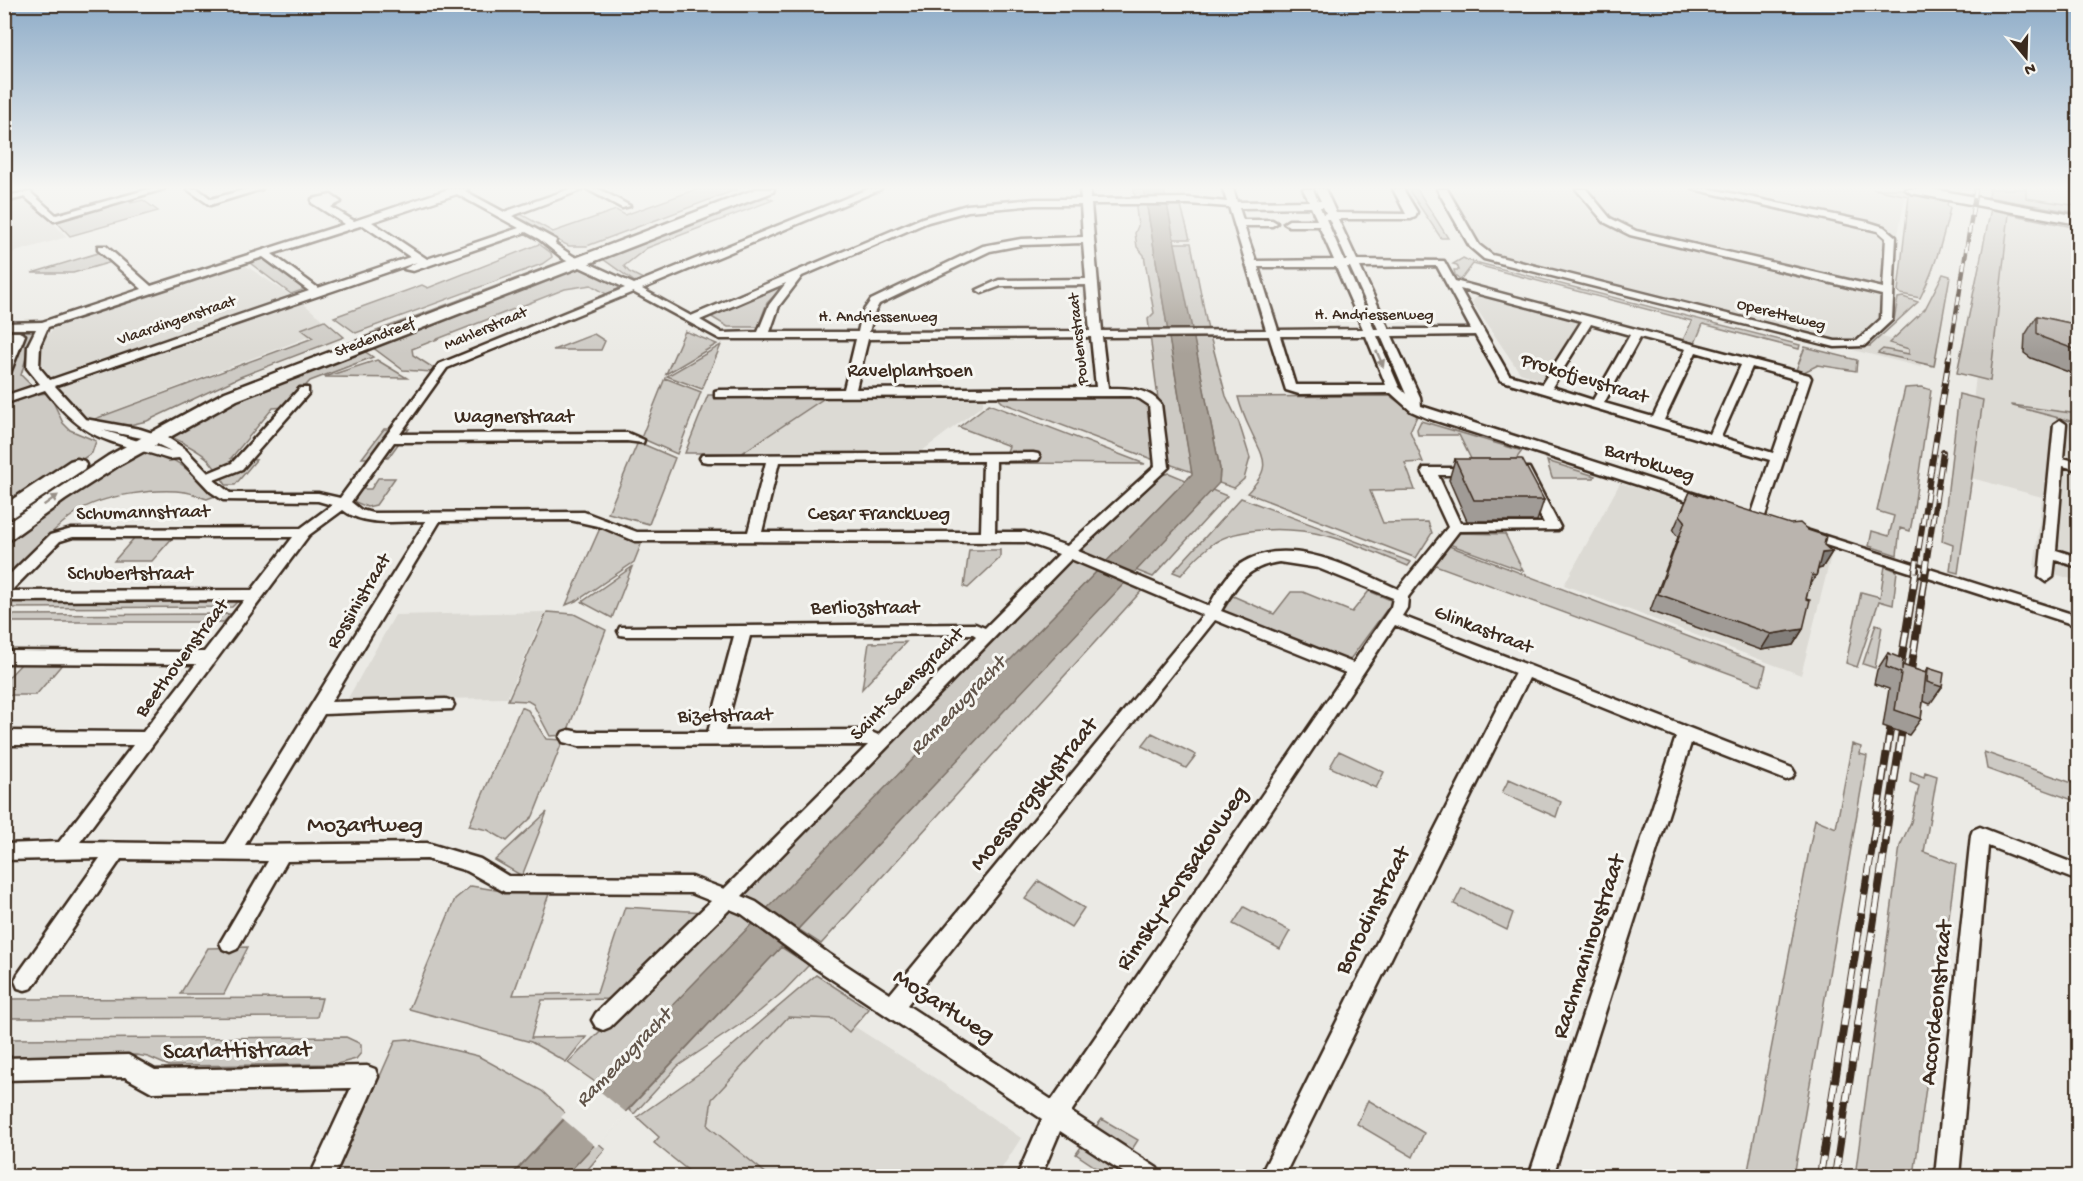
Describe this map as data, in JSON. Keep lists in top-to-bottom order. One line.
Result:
{"streets":{"main road":["Stedendreef"],"street":["H. Andriessenweg","Operetteweg","Vlaardingenstraat","Mahlerstraat","Poulencstraat","Ravelplantsoen","Prokofjevstraat","Wagnerstraat","Bartokweg","Schumannstraat","Cesar Franckweg","Schubertstraat","Rossinistraat","Berliozstraat","Glinkastraat","Beethovenstraat","Saint-Saensgracht","Bizetstraat","Moessorgskystraat","Mozartweg","Rimsky-Korssakovweg","Borodinstraat","Rachmaninovstraat","Accordeonstraat","Scarlattistraat"]},"crossings":[["H. Andriessenweg","Mahlerstraat"],["H. Andriessenweg","Stedendreef"],["H. Andriessenweg","Poulencstraat"],["H. Andriessenweg","Prokofjevstraat"],["H. Andriessenweg","Bartokweg"],["Mahlerstraat","Wagnerstraat"],["Mahlerstraat","Cesar Franckweg"],["Mahlerstraat","Beethovenstraat"],["Stedendreef","Cesar Franckweg"],["Poulencstraat","Ravelplantsoen"],["Poulencstraat","Saint-Saensgracht"],["Ravelplantsoen","Saint-Saensgracht"],["Prokofjevstraat","Bartokweg"],["Schumannstraat","Schubertstraat"],["Schumannstraat","Beethovenstraat"],["Cesar Franckweg","Rossinistraat"],["Cesar Franckweg","Beethovenstraat"],["Cesar Franckweg","Saint-Saensgracht"],["Cesar Franckweg","Moessorgskystraat"],["Schubertstraat","Beethovenstraat"],["Rossinistraat","Mozartweg"],["Berliozstraat","Saint-Saensgracht"],["Glinkastraat","Rimsky-Korssakovweg"],["Glinkastraat","Borodinstraat"],["Glinkastraat","Rachmaninovstraat"],["Beethovenstraat","Mozartweg"],["Saint-Saensgracht","Bizetstraat"],["Saint-Saensgracht","Mozartweg"],["Moessorgskystraat","Mozartweg"],["Mozartweg","Rimsky-Korssakovweg"]],"water":["Rameaugracht"],"north":"bottom"}
